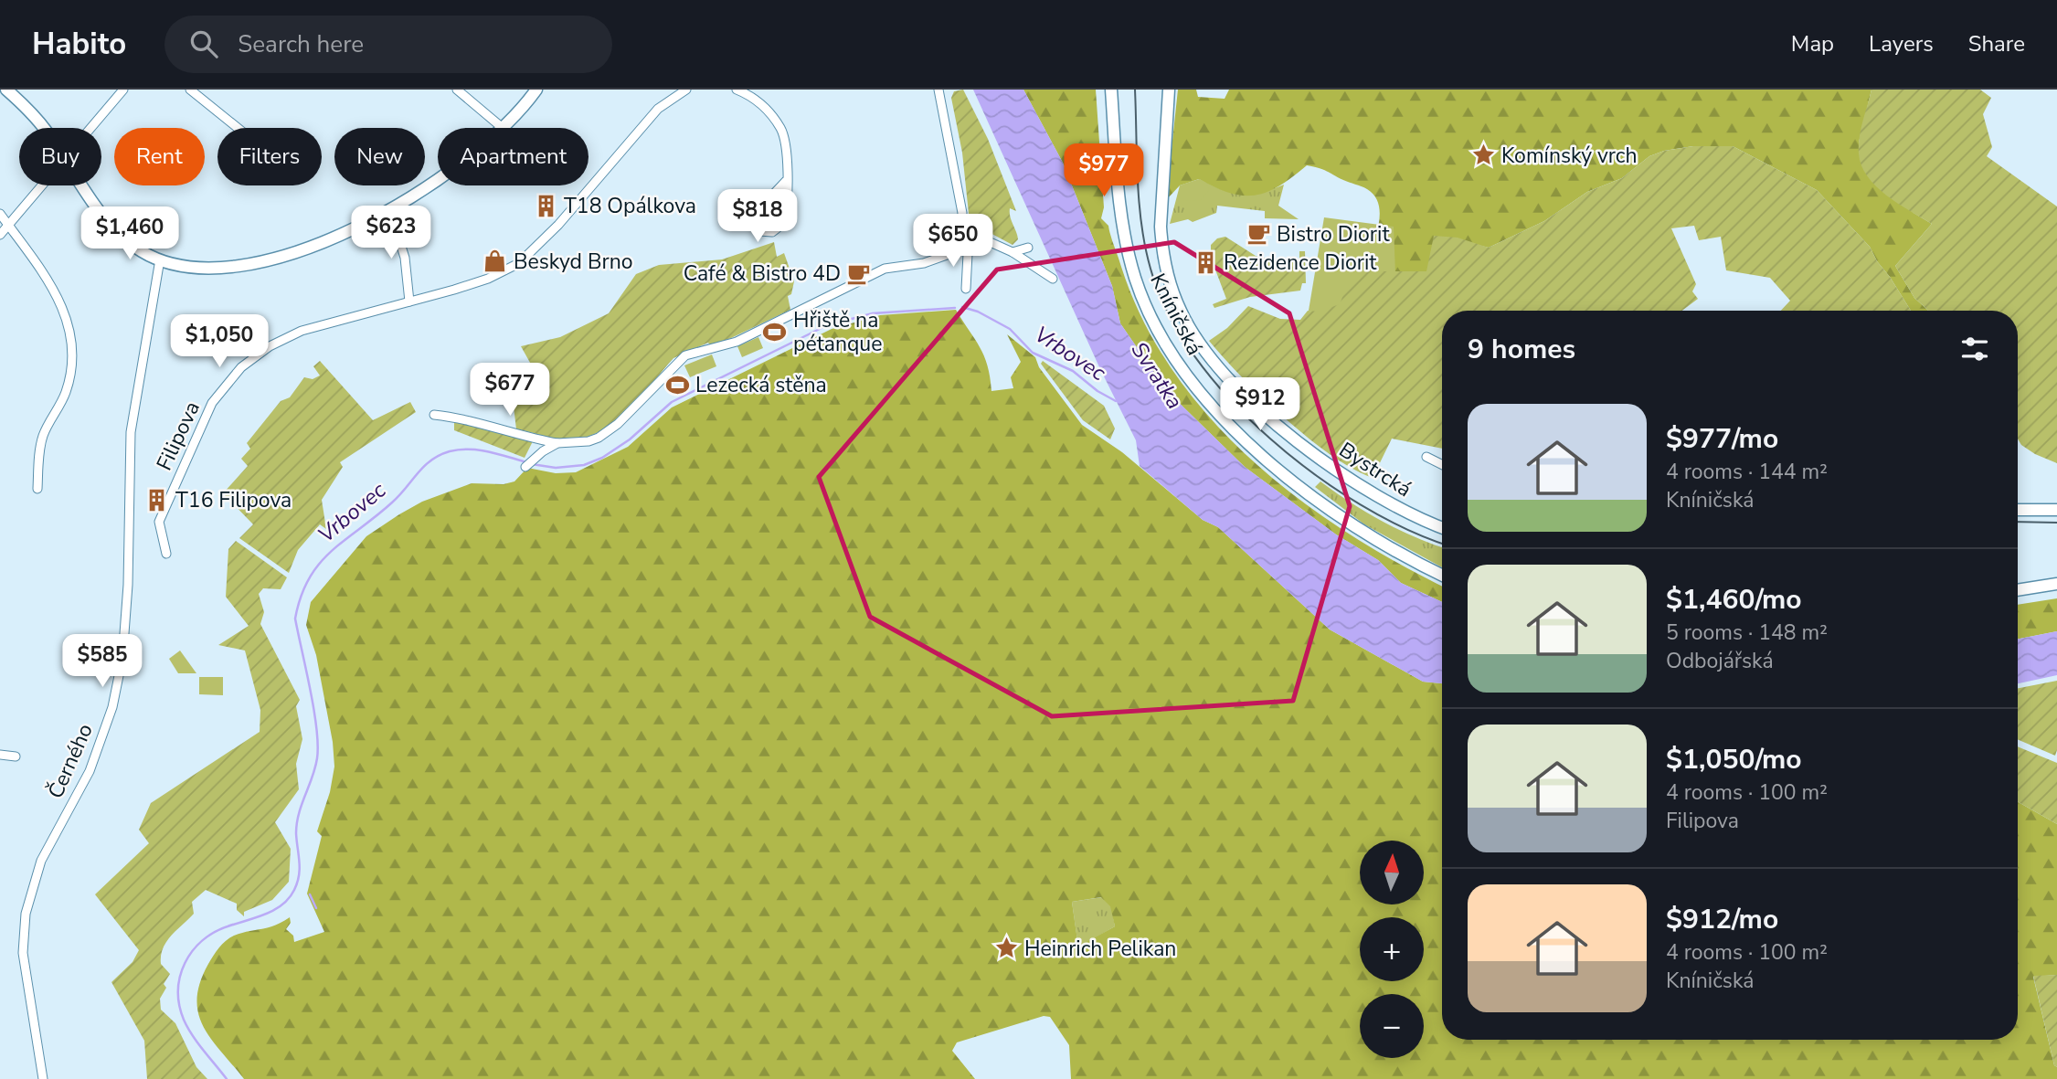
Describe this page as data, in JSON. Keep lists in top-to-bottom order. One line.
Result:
{"streets":{"street":["Kníničská","Filipova","Bystrcká","Černého"]},"water":["Vrbovec","Svratka"],"places":{"place":["Komínský vrch","Heinrich Pelikan"],"building":["T18 Opálkova","Rezidence Diorit","T16 Filipova"],"cafe":["Bistro Diorit","Café & Bistro 4D"],"shop":["Beskyd Brno"],"sports":["Hřiště na pétanque","Lezecká stěna"]},"north":"top","page":{"header":"Habito","search":"Search here","nav":["Map","Layers","Share"],"chip":["Buy","Rent","Filters","New","Apartment"],"price":["$977","$818","$623","$1,460","$650","$1,050","$677","$912","$585"],"heading":"9 homes","list":[{"name":"$977/mo","note":"4 rooms · 144 m² · Kníničská"},{"name":"$1,460/mo","note":"5 rooms · 148 m² · Odbojářská"},{"name":"$1,050/mo","note":"4 rooms · 100 m² · Filipova"},{"name":"$912/mo","note":"4 rooms · 100 m² · Kníničská"}],"map_buttons":["+","−"]}}
